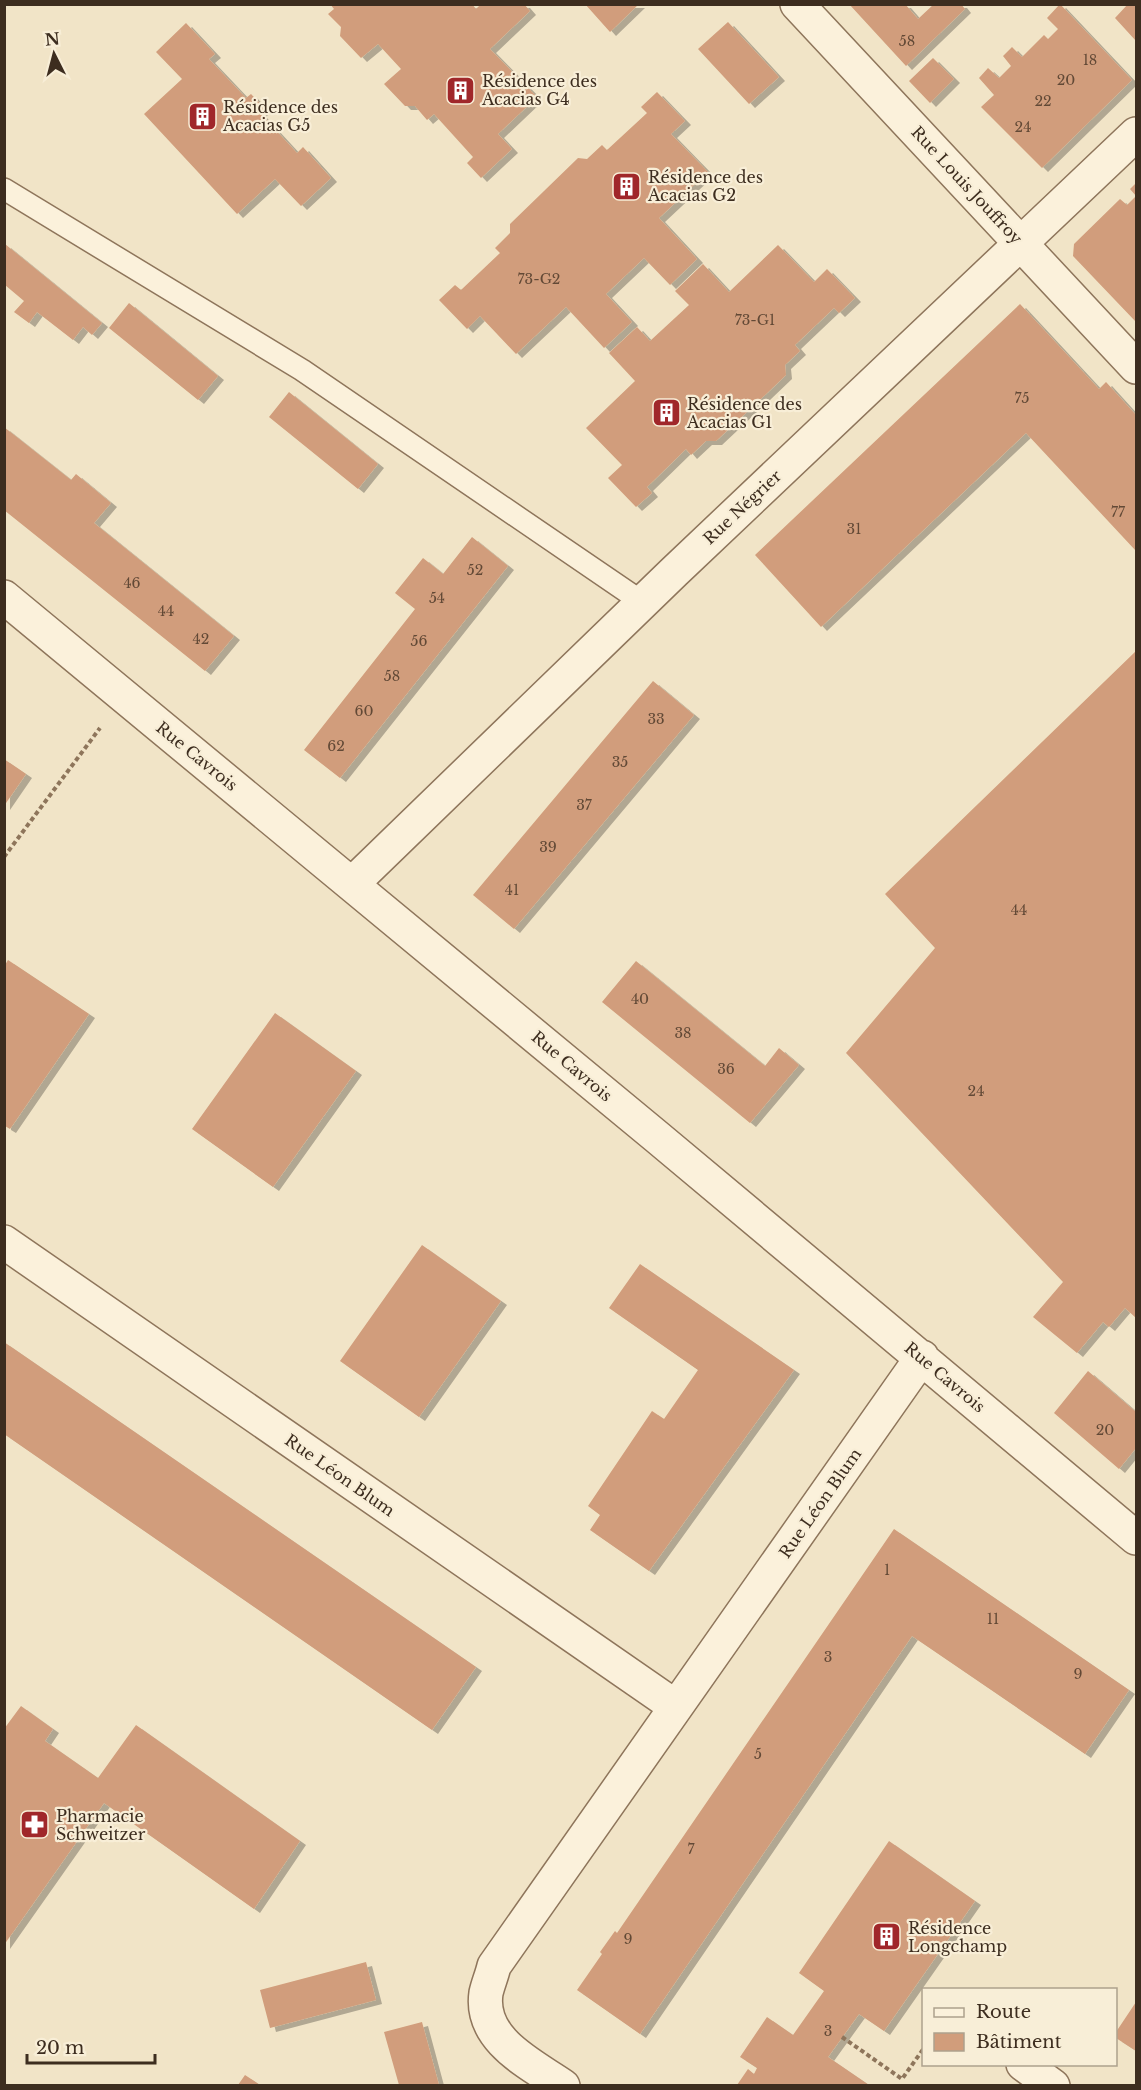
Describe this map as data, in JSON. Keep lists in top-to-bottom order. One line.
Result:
{"streets":{"street":["Rue Louis Jouffroy","Rue Négrier","Rue Cavrois","Rue Léon Blum"]},"crossings":[["Rue Louis Jouffroy","Rue Négrier"],["Rue Négrier","Rue Cavrois"],["Rue Cavrois","Rue Léon Blum"]],"places":{"building":["Résidence des Acacias G4","Résidence des Acacias G5","Résidence des Acacias G2","Résidence des Acacias G1","Résidence Longchamp"],"pharmacy":["Pharmacie Schweitzer"]},"house_numbers":["58","18","20","22","24","73-G2","73-G1","75","77","31","52","46","54","44","42","56","58","60","33","62","35","37","39","41","44","40","38","36","24","20","1","11","3","9","5","7","9","3"],"legend":["Route","Bâtiment"],"scale_bar":"20 m","north":"top"}
